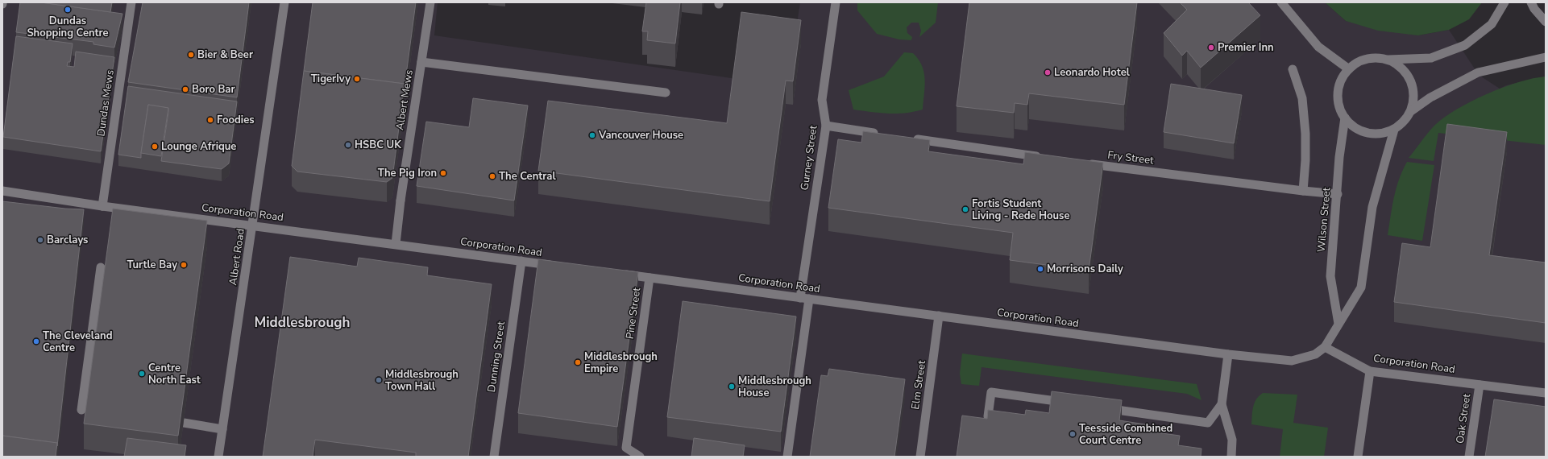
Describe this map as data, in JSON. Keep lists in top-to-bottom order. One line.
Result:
{"streets":{"street":["Albert Mews","Dundas Mews","Gurney Street","Fry Street","Corporation Road","Wilson Street","Albert Road","Pine Street","Dunning Street","Elm Street","Oak Street"]},"crossings":[["Albert Mews","Corporation Road"],["Dundas Mews","Corporation Road"],["Gurney Street","Corporation Road"],["Fry Street","Wilson Street"],["Corporation Road","Albert Road"],["Corporation Road","Pine Street"],["Corporation Road","Dunning Street"],["Corporation Road","Elm Street"],["Corporation Road","Oak Street"]],"districts":["Middlesbrough"],"places":["Dundas Shopping Centre","Premier Inn","Bier & Beer","Leonardo Hotel","TigerIvy","Boro Bar","Foodies","Vancouver House","HSBC UK","Lounge Afrique","The Pig Iron","The Central","Fortis Student Living - Rede House","Barclays","Turtle Bay","Morrisons Daily","The Cleveland Centre","Middlesbrough Empire","Centre North East","Middlesbrough Town Hall","Middlesbrough House","Teesside Combined Court Centre"]}
